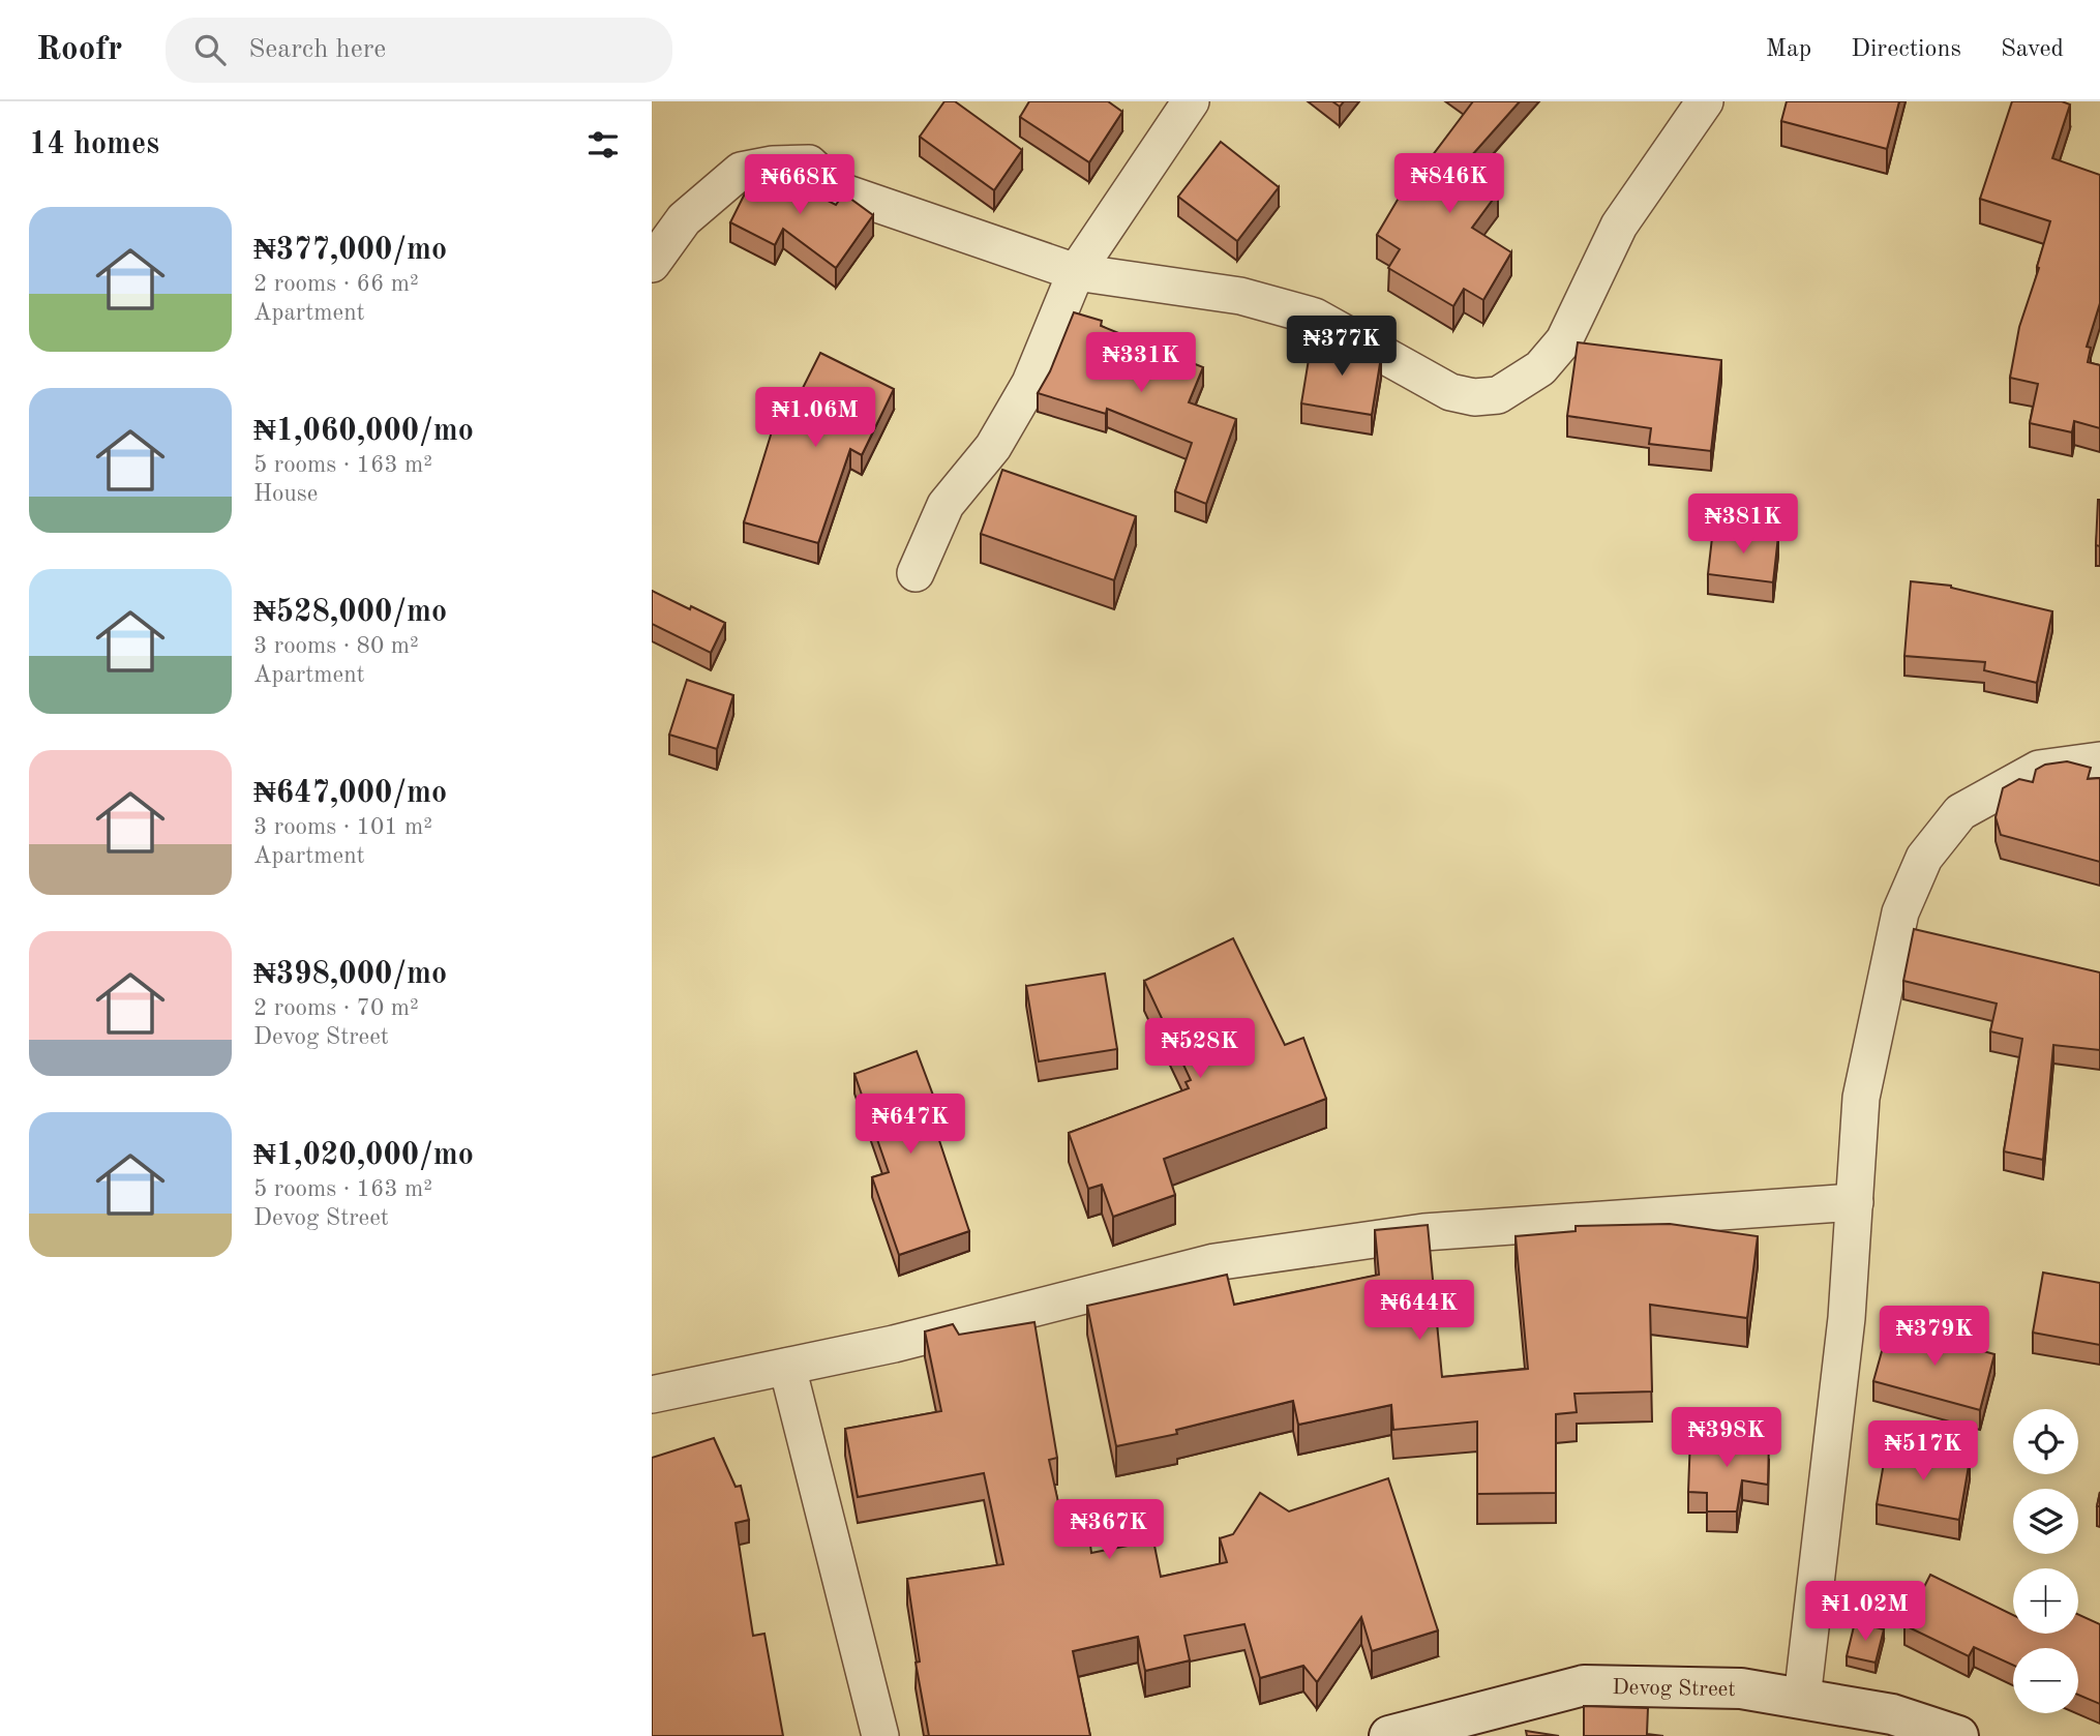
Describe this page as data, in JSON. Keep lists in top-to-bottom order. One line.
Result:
{"streets":{"street":["Devog Street"]},"page":{"header":"Roofr","search":"Search here","nav":["Map","Directions","Saved"],"heading":"14 homes","price":["₦846K","₦668K","₦377K","₦331K","₦1.06M","₦381K","₦528K","₦647K","₦644K","₦379K","₦398K","₦517K","₦367K","₦1.02M"],"list":[{"name":"₦377,000/mo","note":"2 rooms · 66 m² · Apartment"},{"name":"₦1,060,000/mo","note":"5 rooms · 163 m² · House"},{"name":"₦528,000/mo","note":"3 rooms · 80 m² · Apartment"},{"name":"₦647,000/mo","note":"3 rooms · 101 m² · Apartment"},{"name":"₦398,000/mo","note":"2 rooms · 70 m² · Devog Street"},{"name":"₦1,020,000/mo","note":"5 rooms · 163 m² · Devog Street"}],"map_buttons":["+","−"]}}
